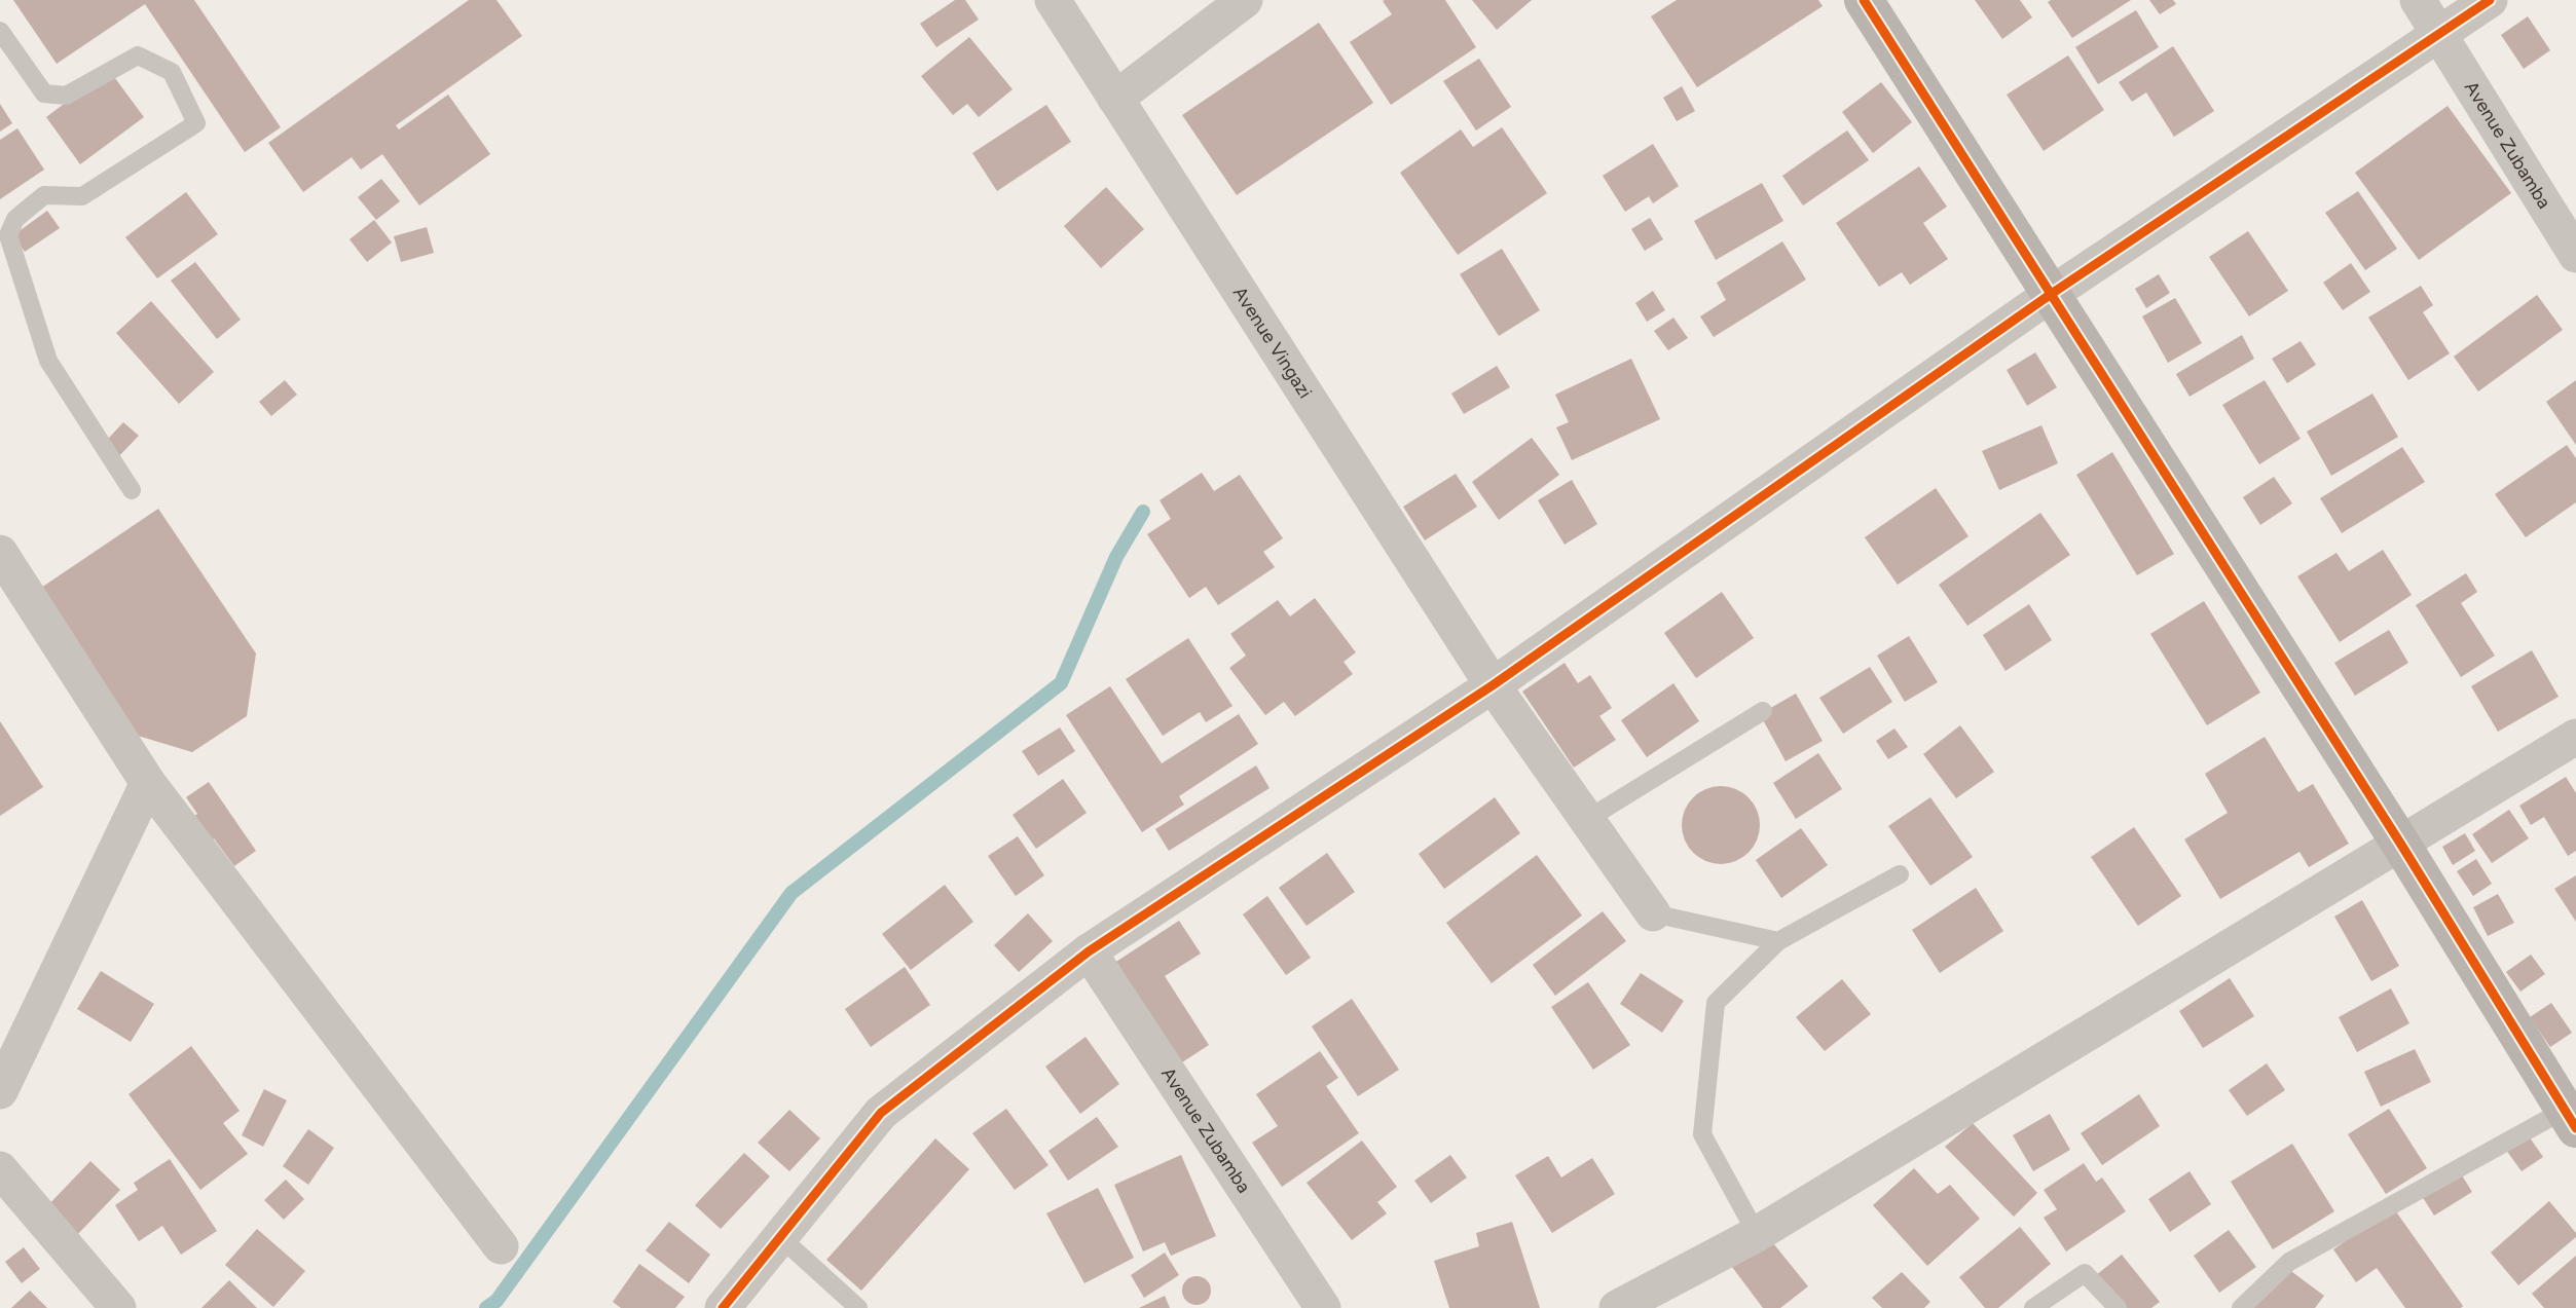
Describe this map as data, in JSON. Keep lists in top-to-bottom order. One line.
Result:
{"streets":{"street":["Avenue Zubamba","Avenue Vingazi"]}}
